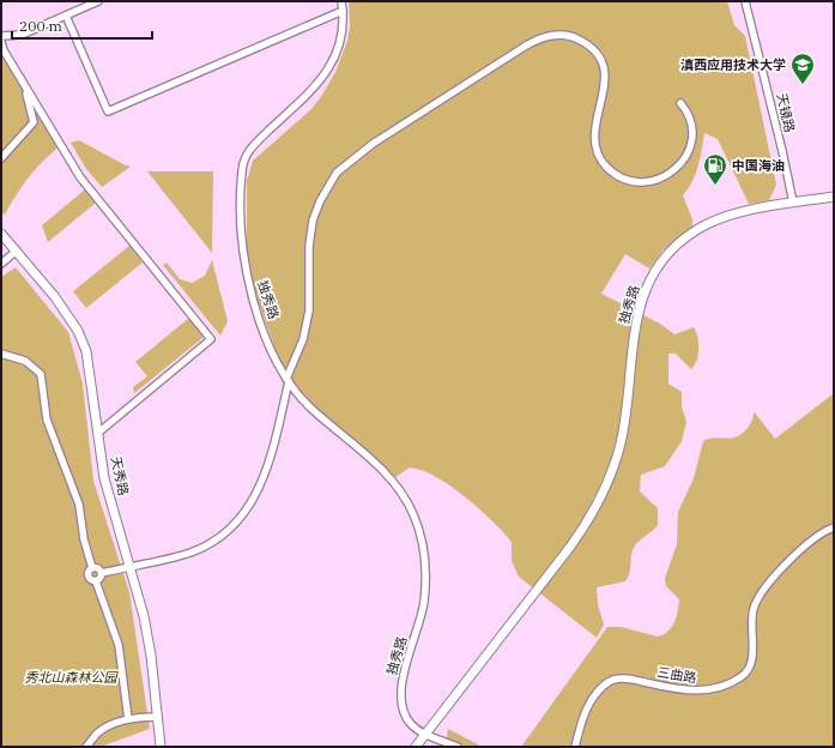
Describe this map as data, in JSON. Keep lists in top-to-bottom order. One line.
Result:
{"streets":{"main road":["独秀路","天秀路"],"street":["天镜路","三曲路"]},"crossings":[["天镜路","独秀路"]],"parks":["秀北山森林公园"],"places":{"school or university":["滇西应用技术大学"],"fuel station":["中国海油"]},"scale_bar":"200 m"}
